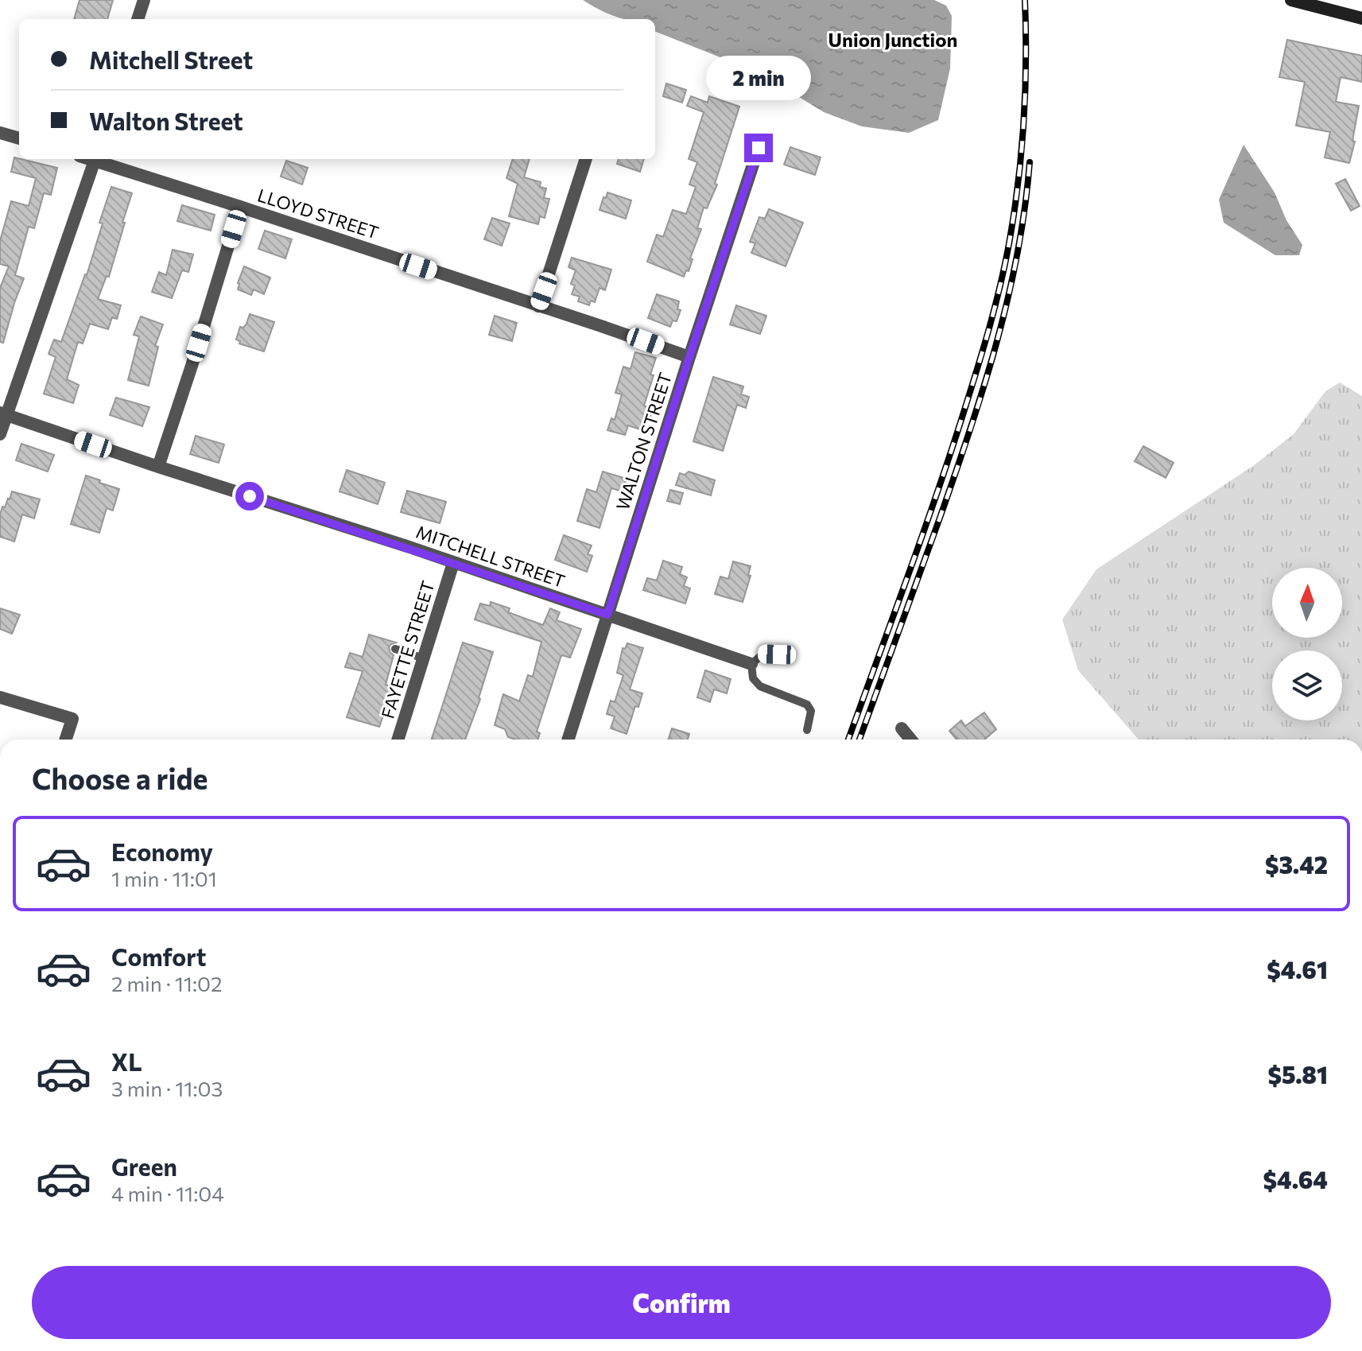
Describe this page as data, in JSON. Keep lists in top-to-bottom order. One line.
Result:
{"streets":{"street":["LLOYD STREET","WALTON STREET","MITCHELL STREET","FAYETTE STREET"]},"crossings":[["LLOYD STREET","WALTON STREET"],["WALTON STREET","MITCHELL STREET"],["MITCHELL STREET","FAYETTE STREET"]],"districts":["Union Junction"],"north":"top","page":{"banner":["Mitchell Street","Walton Street"],"bubble":"2 min","heading":"Choose a ride","list":[{"name":"Economy","note":"1 min · 11:01","value":"$3.42"},{"name":"Comfort","note":"2 min · 11:02","value":"$4.61"},{"name":"XL","note":"3 min · 11:03","value":"$5.81"},{"name":"Green","note":"4 min · 11:04","value":"$4.64"}],"buttons":"Confirm"}}
